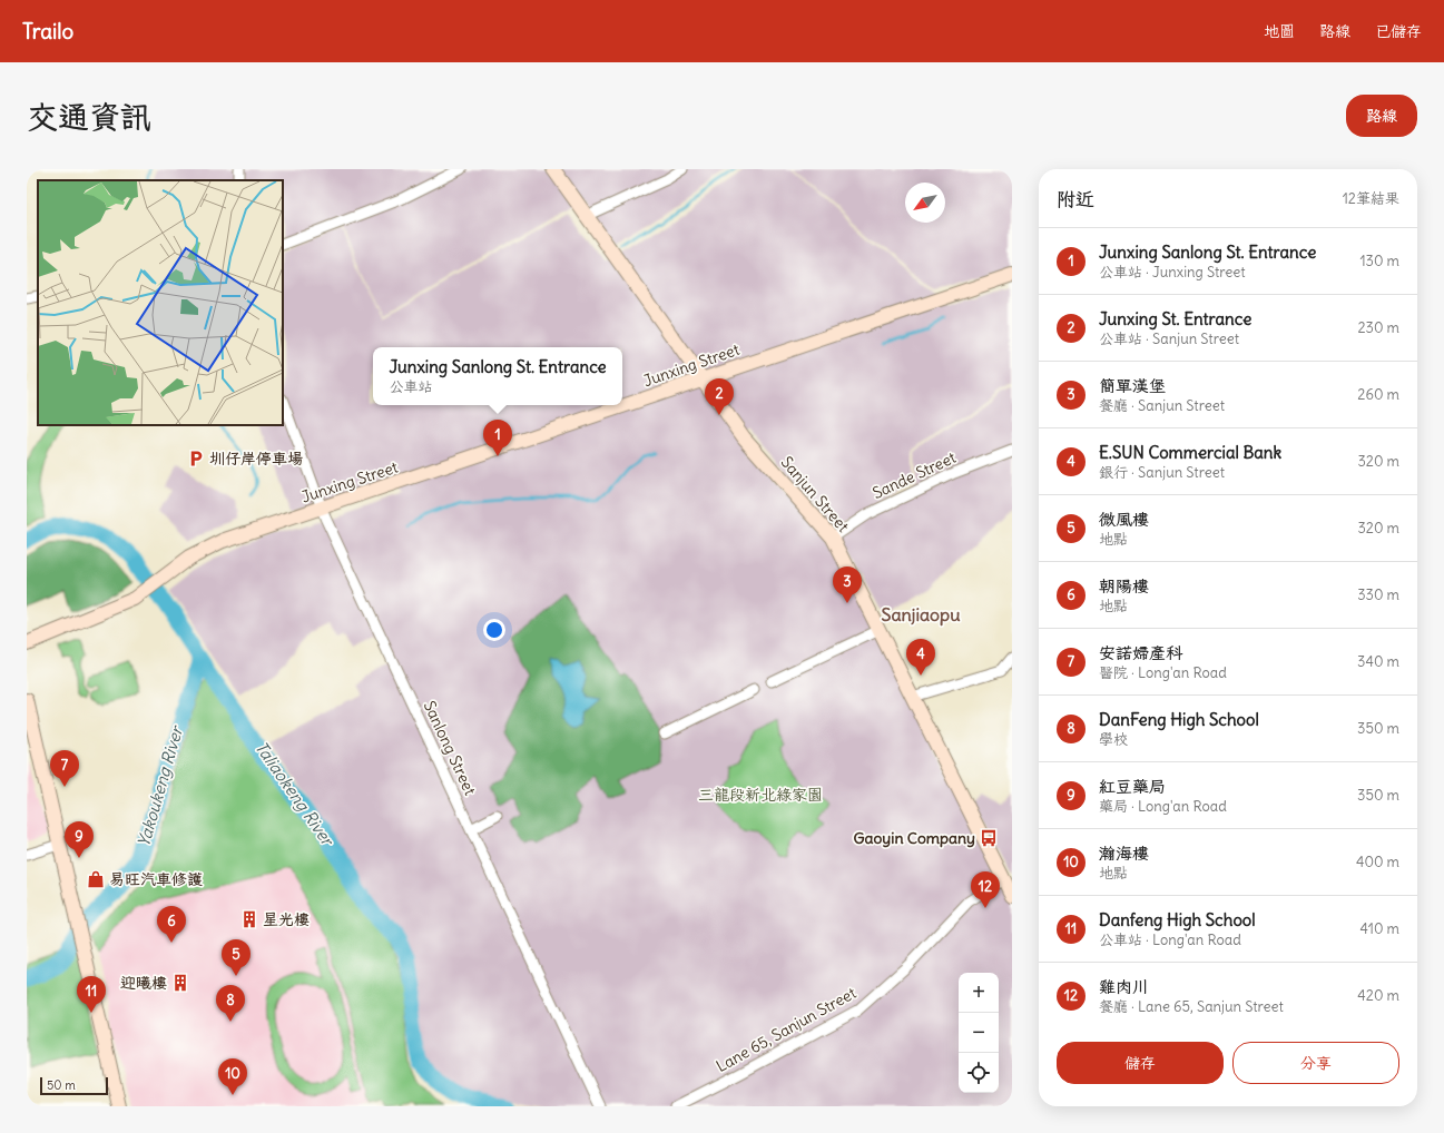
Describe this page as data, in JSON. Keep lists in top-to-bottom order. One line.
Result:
{"streets":{"street":["Junxing Street","Sande Street","Sanjun Street","Sanlong Street","Lane 65, Sanjun Street"]},"crossings":[["Junxing Street","Sanjun Street"],["Junxing Street","Sanlong Street"],["Sande Street","Sanjun Street"],["Sanjun Street","Lane 65, Sanjun Street"]],"districts":["Sanjiaopu"],"water":["Yakoukeng River","Taliaokeng River"],"parks":["三龍段新北綠家園"],"places":{"parking":["圳仔岸停車場"],"bus stop":["Gaoyin Company"],"shop":["易旺汽車修護"],"building":["星光樓","迎曦樓"]},"scale_bar":"50 m","north":"bottom left","page":{"header":"Trailo","nav":["地圖","路線","已儲存"],"buttons":["路線",["儲存","分享"]],"title":"交通資訊","heading":["附近","12筆結果"],"list":[{"mark":"1","name":"Junxing Sanlong St. Entrance","note":"公車站 · Junxing Street","value":"130 m"},{"mark":"2","name":"Junxing St. Entrance","note":"公車站 · Sanjun Street","value":"230 m"},{"mark":"3","name":"簡單漢堡","note":"餐廳 · Sanjun Street","value":"260 m"},{"mark":"4","name":"E.SUN Commercial Bank","note":"銀行 · Sanjun Street","value":"320 m"},{"mark":"5","name":"微風樓","note":"地點","value":"320 m"},{"mark":"6","name":"朝陽樓","note":"地點","value":"330 m"},{"mark":"7","name":"安諾婦産科","note":"醫院 · Long'an Road","value":"340 m"},{"mark":"8","name":"DanFeng High School","note":"學校","value":"350 m"},{"mark":"9","name":"紅豆藥局","note":"藥局 · Long'an Road","value":"350 m"},{"mark":"10","name":"瀚海樓","note":"地點","value":"400 m"},{"mark":"11","name":"Danfeng High School","note":"公車站 · Long'an Road","value":"410 m"},{"mark":"12","name":"雞肉川","note":"餐廳 · Lane 65, Sanjun Street","value":"420 m"}],"popup":["Junxing Sanlong St. Entrance","公車站"],"pins":["2","1","3","4","7","9","12","6","5","11","8","10"],"map_buttons":["+","−"],"scale":"50 m"}}
